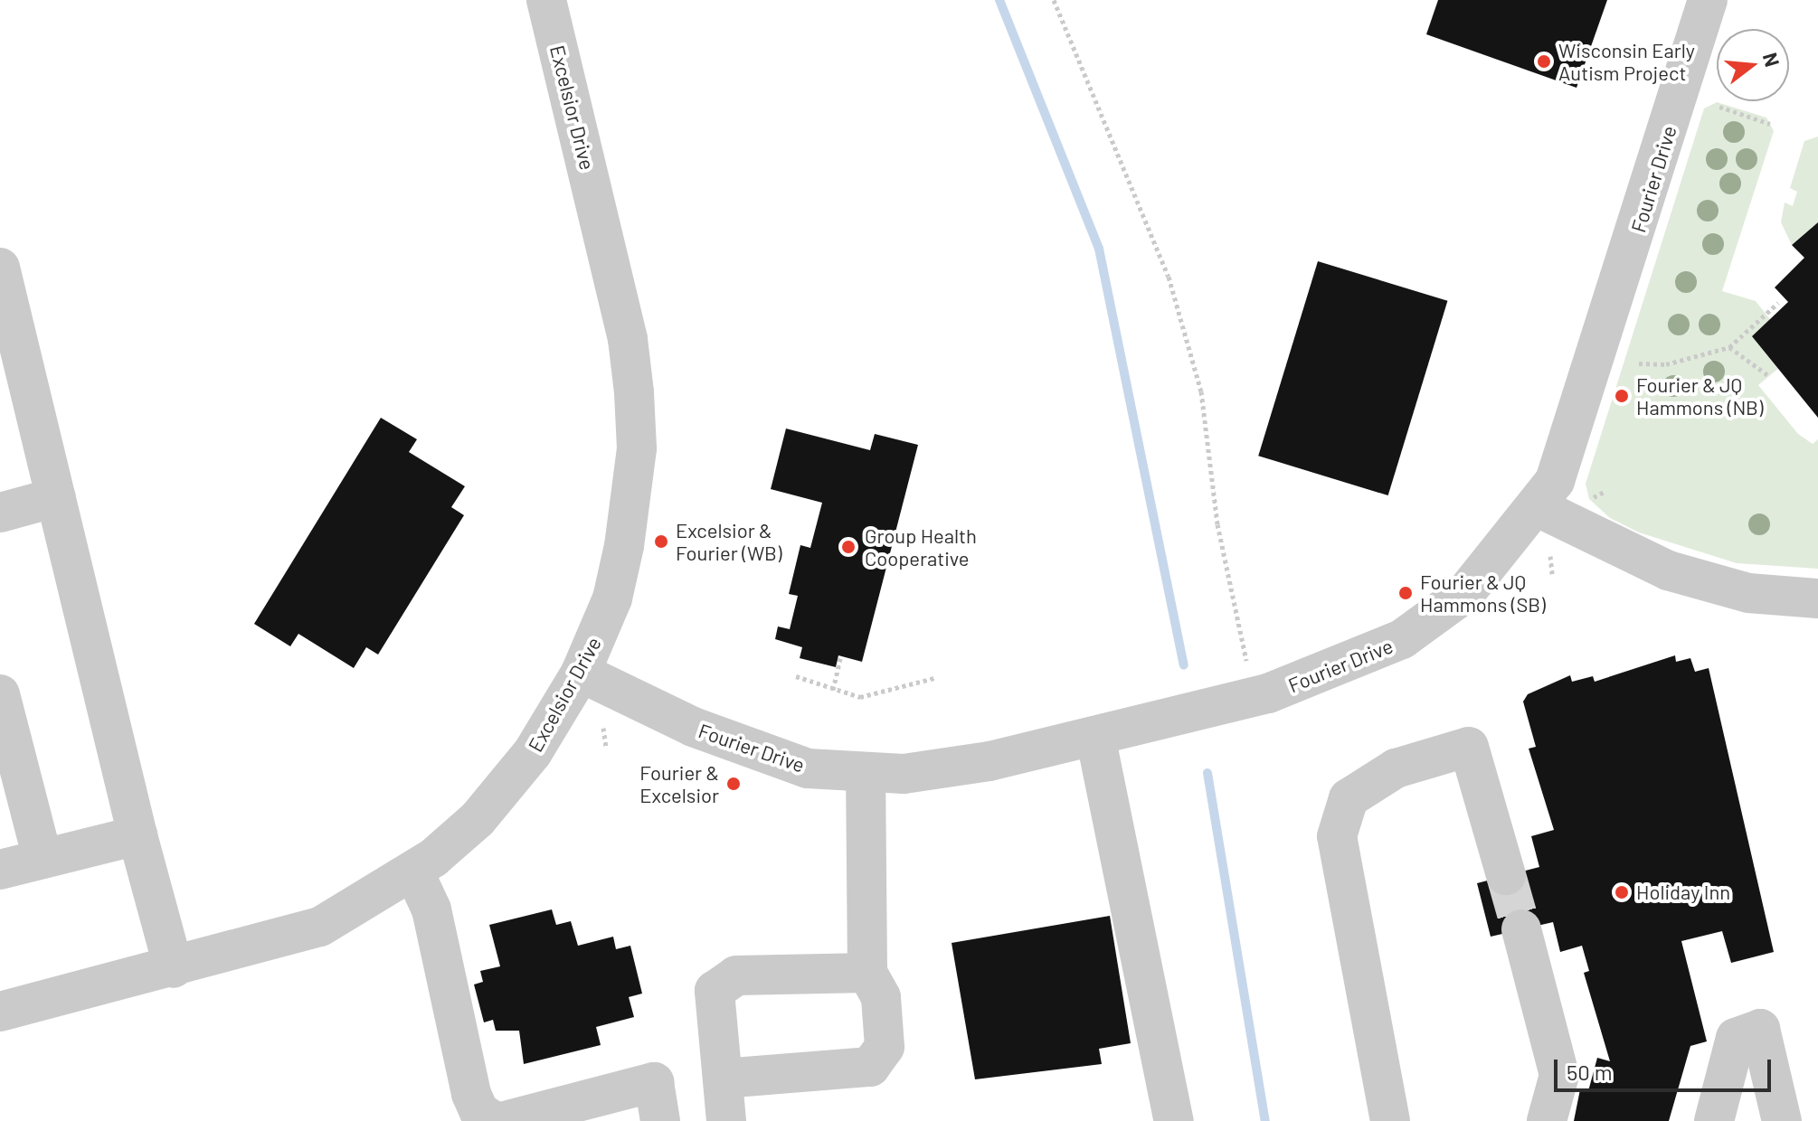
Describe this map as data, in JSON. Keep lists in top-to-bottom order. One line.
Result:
{"streets":{"street":["Excelsior Drive","Fourier Drive"]},"crossings":[["Excelsior Drive","Fourier Drive"]],"places":["Wisconsin Early Autism Project","Fourier & JQ Hammons (NB)","Excelsior & Fourier (WB)","Group Health Cooperative","Fourier & JQ Hammons (SB)","Fourier & Excelsior","Holiday Inn"],"scale_bar":"50 m","north":"right"}
